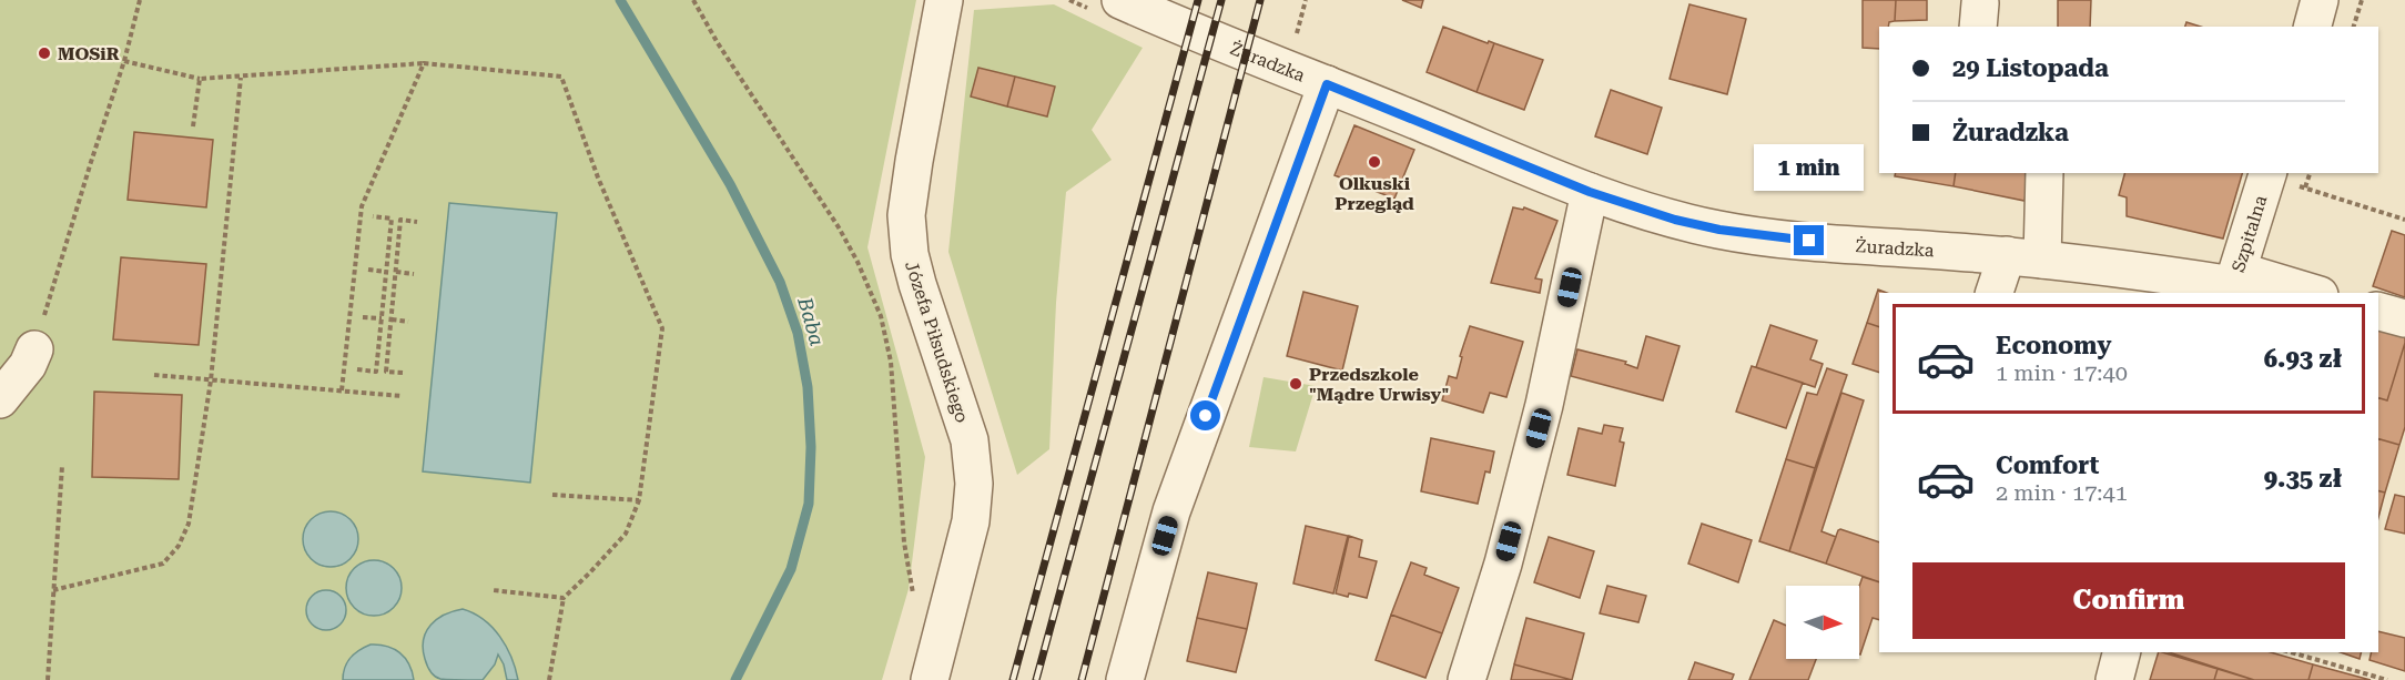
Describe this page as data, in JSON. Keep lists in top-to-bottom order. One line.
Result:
{"streets":{"street":["Żuradzka","Szpitalna","Józefa Piłsudskiego"]},"crossings":[["Żuradzka","Szpitalna"]],"water":["Baba"],"places":["MOSiR","Olkuski Przegląd","Przedszkole \"Mądre Urwisy\""],"north":"right","page":{"banner":["29 Listopada","Żuradzka"],"bubble":"1 min","list":[{"name":"Economy","note":"1 min · 17:40","value":"6.93 zł"},{"name":"Comfort","note":"2 min · 17:41","value":"9.35 zł"}],"buttons":"Confirm"}}
